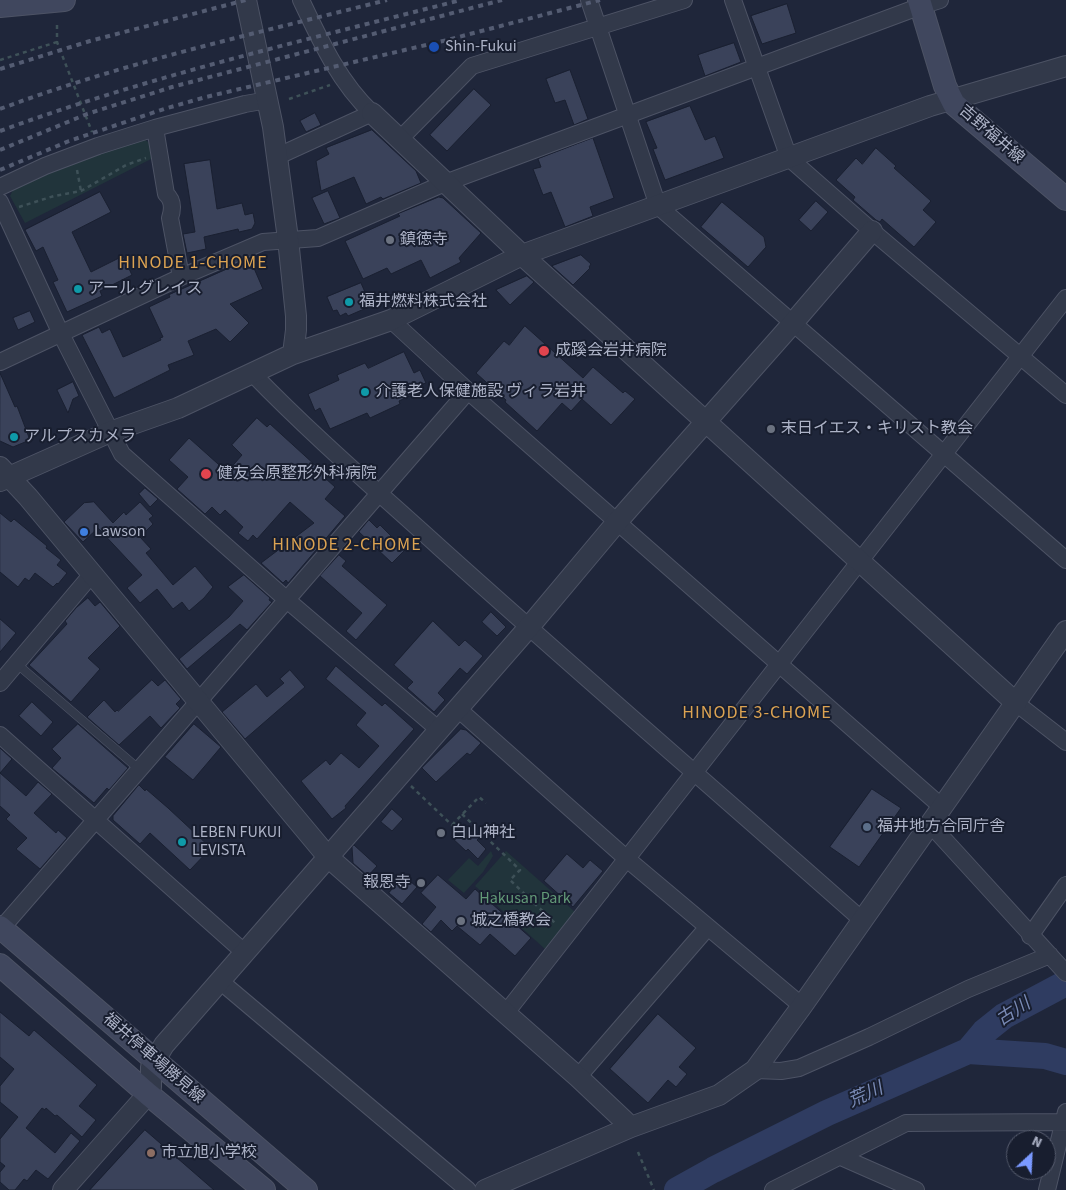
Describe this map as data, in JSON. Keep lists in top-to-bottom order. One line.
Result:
{"streets":{"main road":["吉野福井線","福井停車場勝見線"]},"districts":["HINODE 1-CHOME","HINODE 2-CHOME","HINODE 3-CHOME"],"water":["古川","荒川"],"parks":["Hakusan Park"],"places":["Shin-Fukui","鎮徳寺","アール グレイス","福井燃料株式会社","成蹊会岩井病院","介護老人保健施設 ヴィラ岩井","末日イエス・キリスト教会","アルプスカメラ","健友会原整形外科病院","Lawson","福井地方合同庁舎","白山神社","LEBEN FUKUI LEVISTA","報恩寺","城之橋教会","市立旭小学校"],"north":"top right"}
